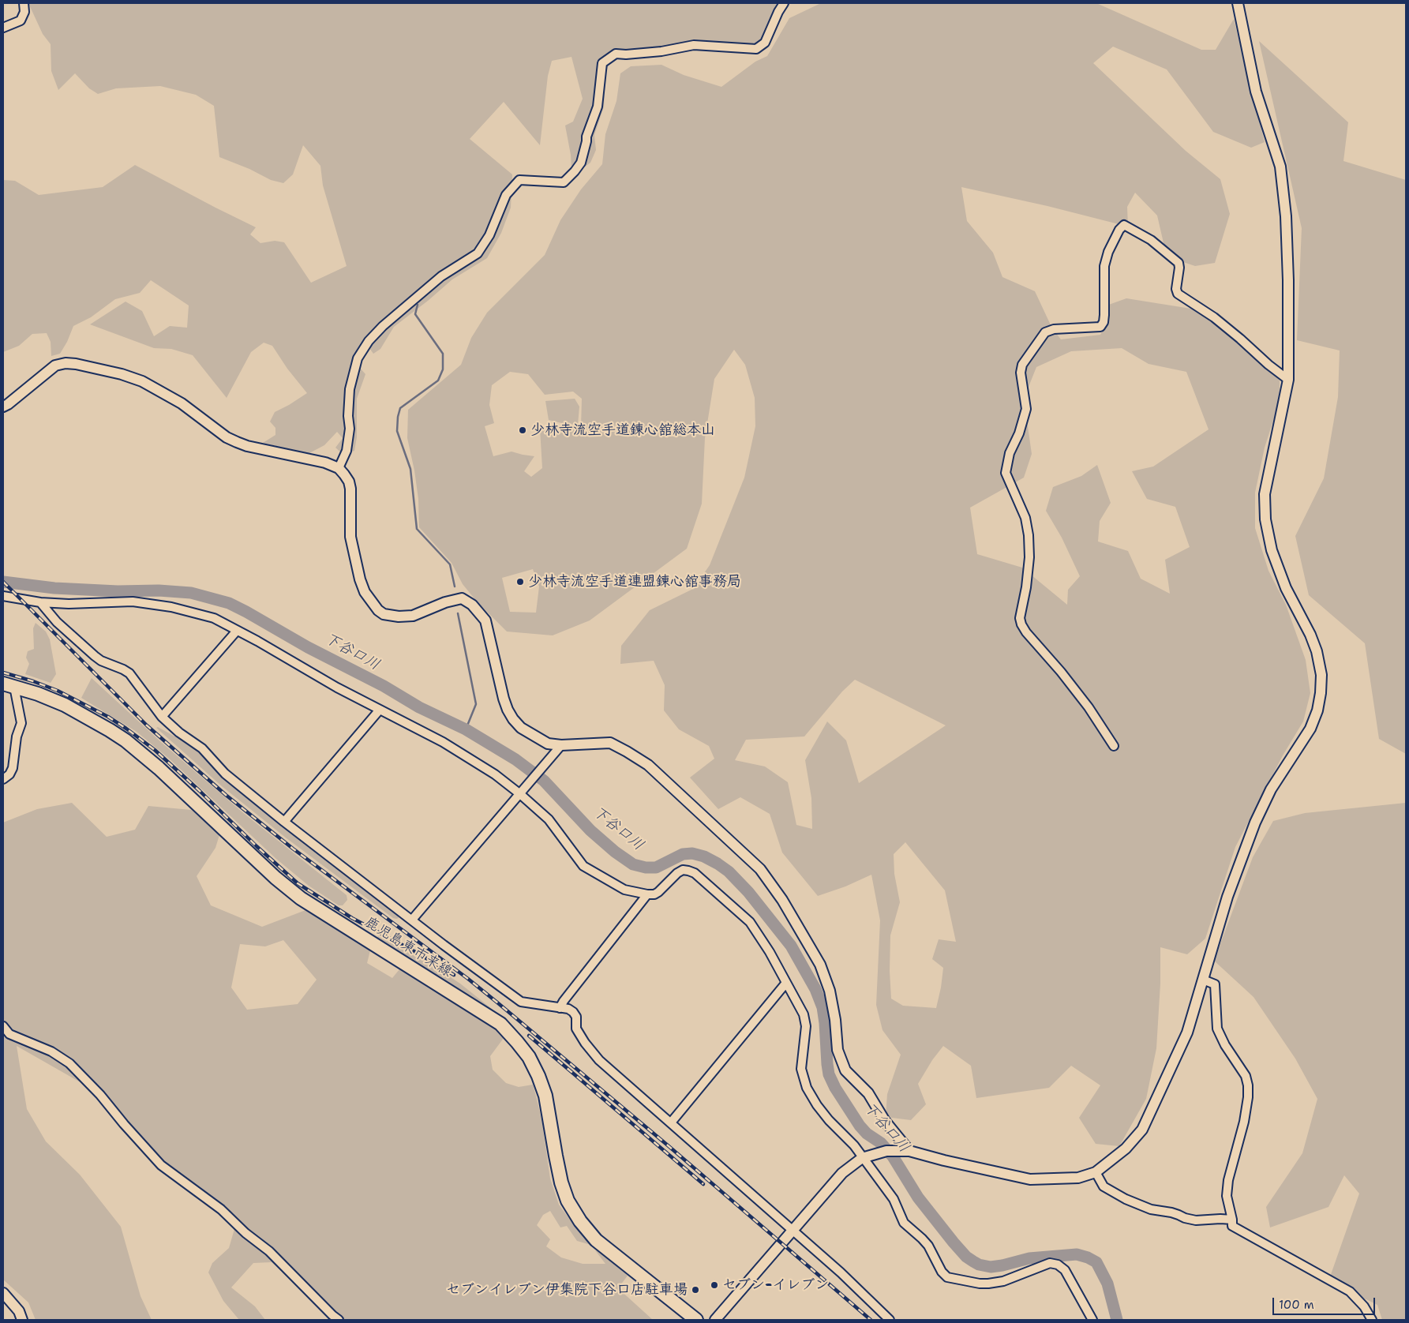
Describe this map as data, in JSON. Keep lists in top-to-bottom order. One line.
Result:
{"streets":{"main road":["鹿児島東市来線"]},"water":["下谷口川"],"places":["少林寺流空手道錬心舘総本山","少林寺流空手道連盟錬心舘事務局","セブン-イレブン","セブンイレブン伊集院下谷口店駐車場"],"scale_bar":"100 m"}
